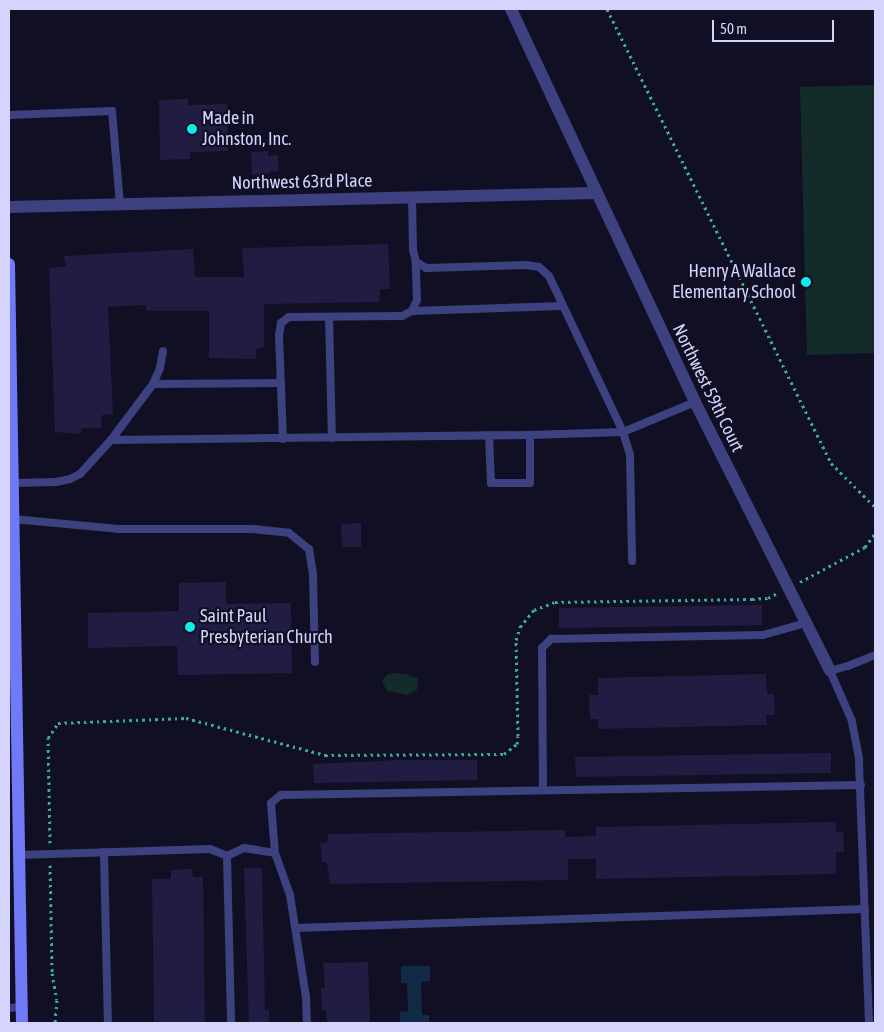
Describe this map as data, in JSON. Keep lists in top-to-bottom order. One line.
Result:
{"streets":{"street":["Northwest 63rd Place","Northwest 59th Court"]},"crossings":[["Northwest 63rd Place","Northwest 59th Court"]],"places":["Made in Johnston, Inc.","Henry A Wallace Elementary School","Saint Paul Presbyterian Church"],"scale_bar":"50 m"}
